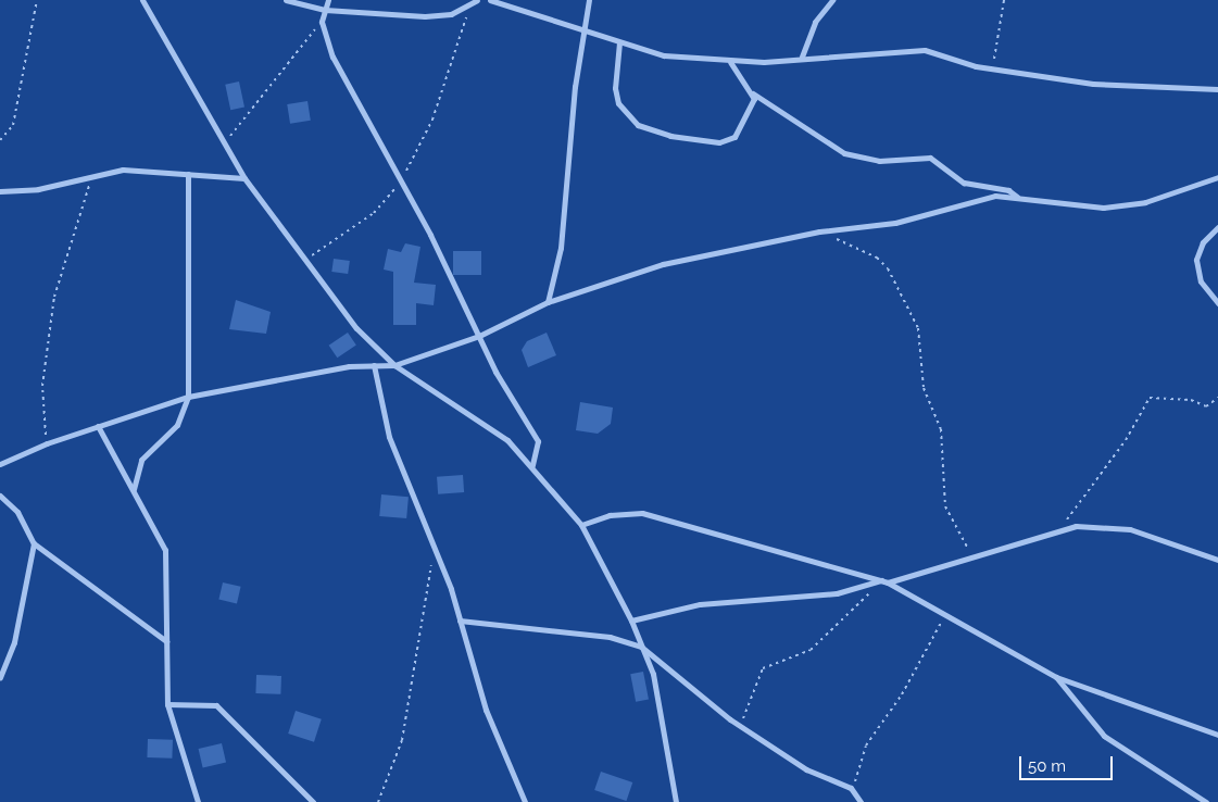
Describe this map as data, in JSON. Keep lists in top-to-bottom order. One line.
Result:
{"scale_bar":"50 m"}
